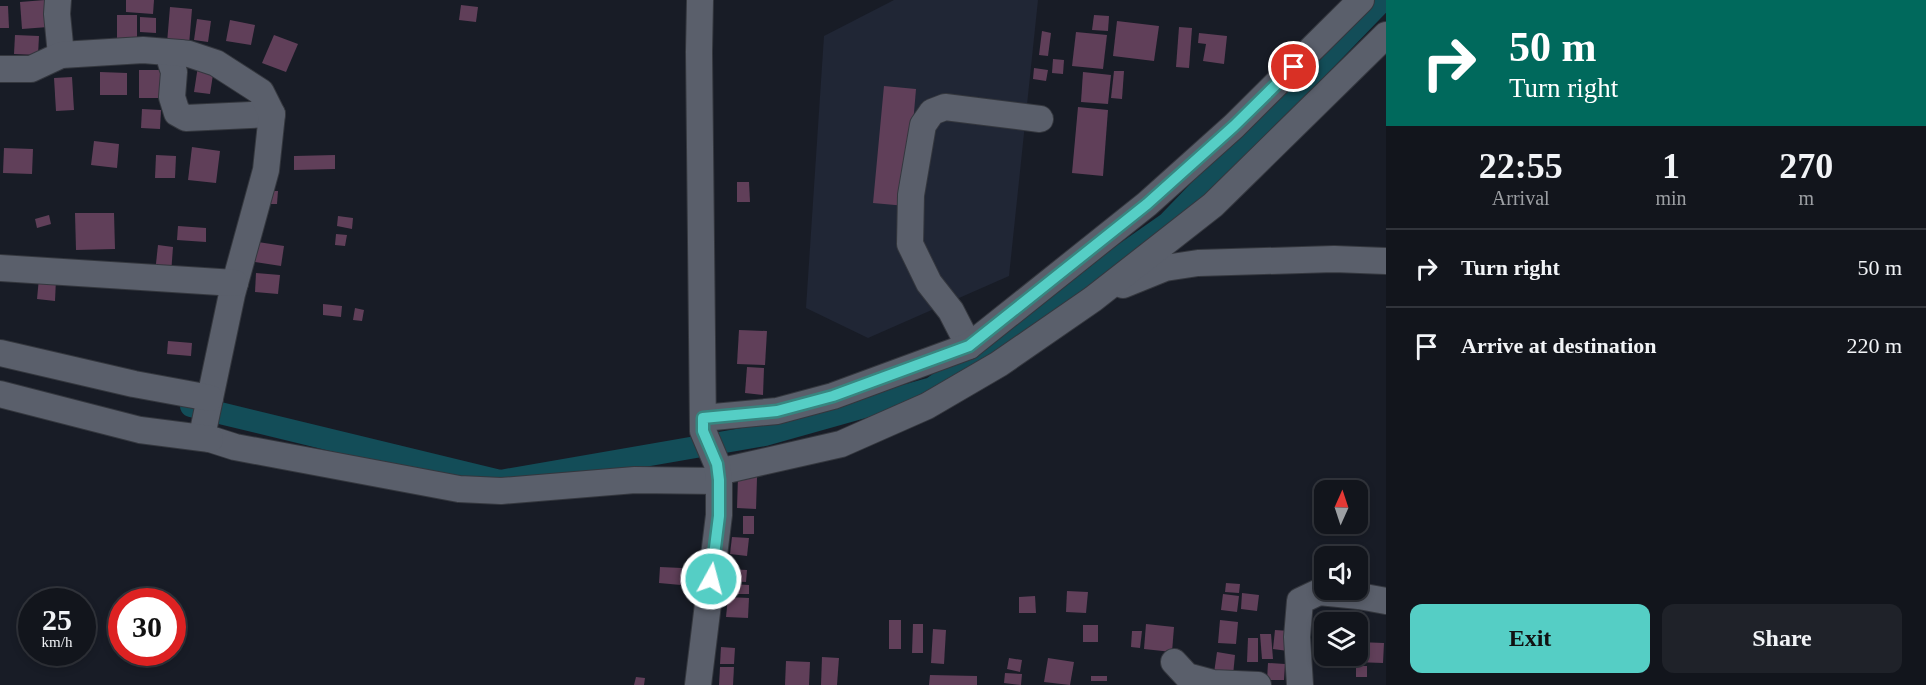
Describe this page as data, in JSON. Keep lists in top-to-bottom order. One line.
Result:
{"north":"top","page":{"turn":["50 m","Turn right"],"eta":["22:55","Arrival","1","min","270","m"],"list":[{"name":"Turn right","value":"50 m"},{"name":"Arrive at destination","value":"220 m"}],"speed":"25 km/h","limit":"30","buttons":["Exit","Share"]}}
